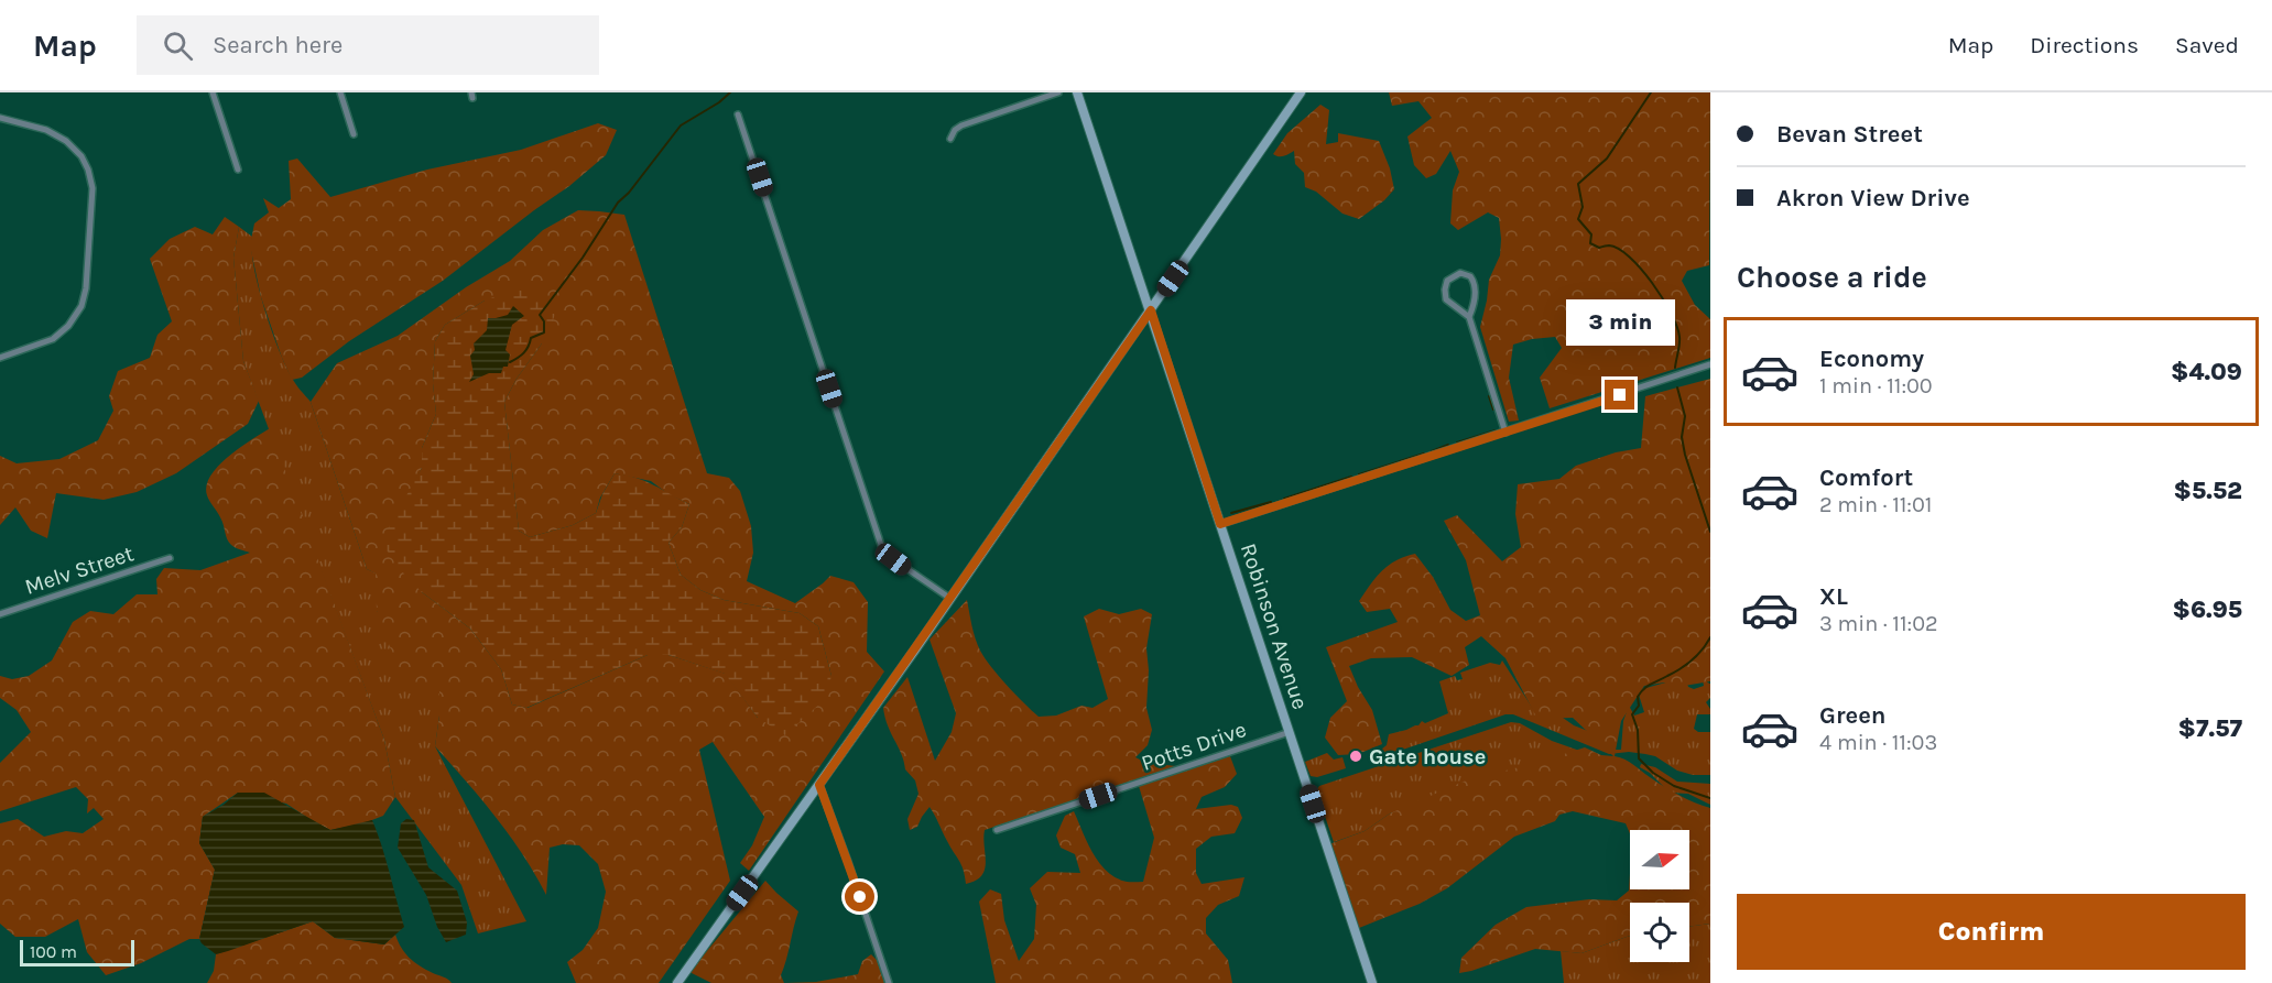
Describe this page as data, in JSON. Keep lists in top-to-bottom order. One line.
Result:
{"streets":{"street":["Melv Street","Robinson Avenue","Potts Drive"]},"crossings":[["Robinson Avenue","Potts Drive"]],"places":["Gate house"],"scale_bar":"100 m","north":"right","page":{"header":"Map","search":"Search here","nav":["Map","Directions","Saved"],"banner":["Bevan Street","Akron View Drive"],"heading":"Choose a ride","bubble":"3 min","list":[{"name":"Economy","note":"1 min · 11:00","value":"$4.09"},{"name":"Comfort","note":"2 min · 11:01","value":"$5.52"},{"name":"XL","note":"3 min · 11:02","value":"$6.95"},{"name":"Green","note":"4 min · 11:03","value":"$7.57"}],"buttons":"Confirm","scale":"100 m"}}
